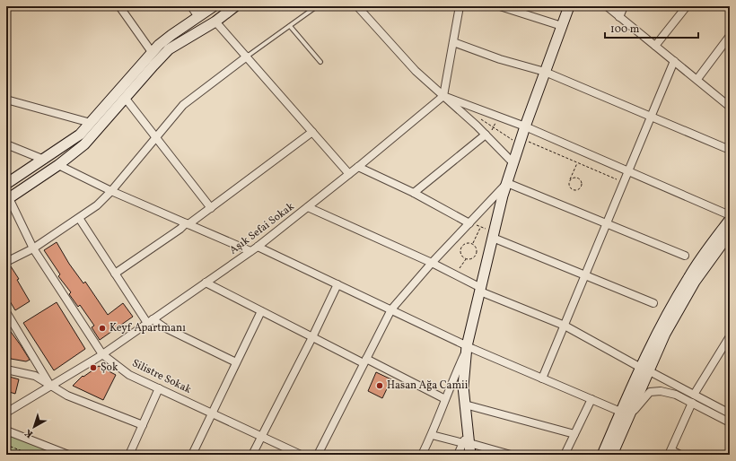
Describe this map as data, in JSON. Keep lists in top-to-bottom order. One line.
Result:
{"streets":{"street":["Aşık Sefai Sokak","Silistre Sokak"]},"crossings":[["Aşık Sefai Sokak","Silistre Sokak"]],"places":["Keyf Apartmanı","Şok","Hasan Ağa Camii"],"scale_bar":"100 m","north":"bottom left"}
